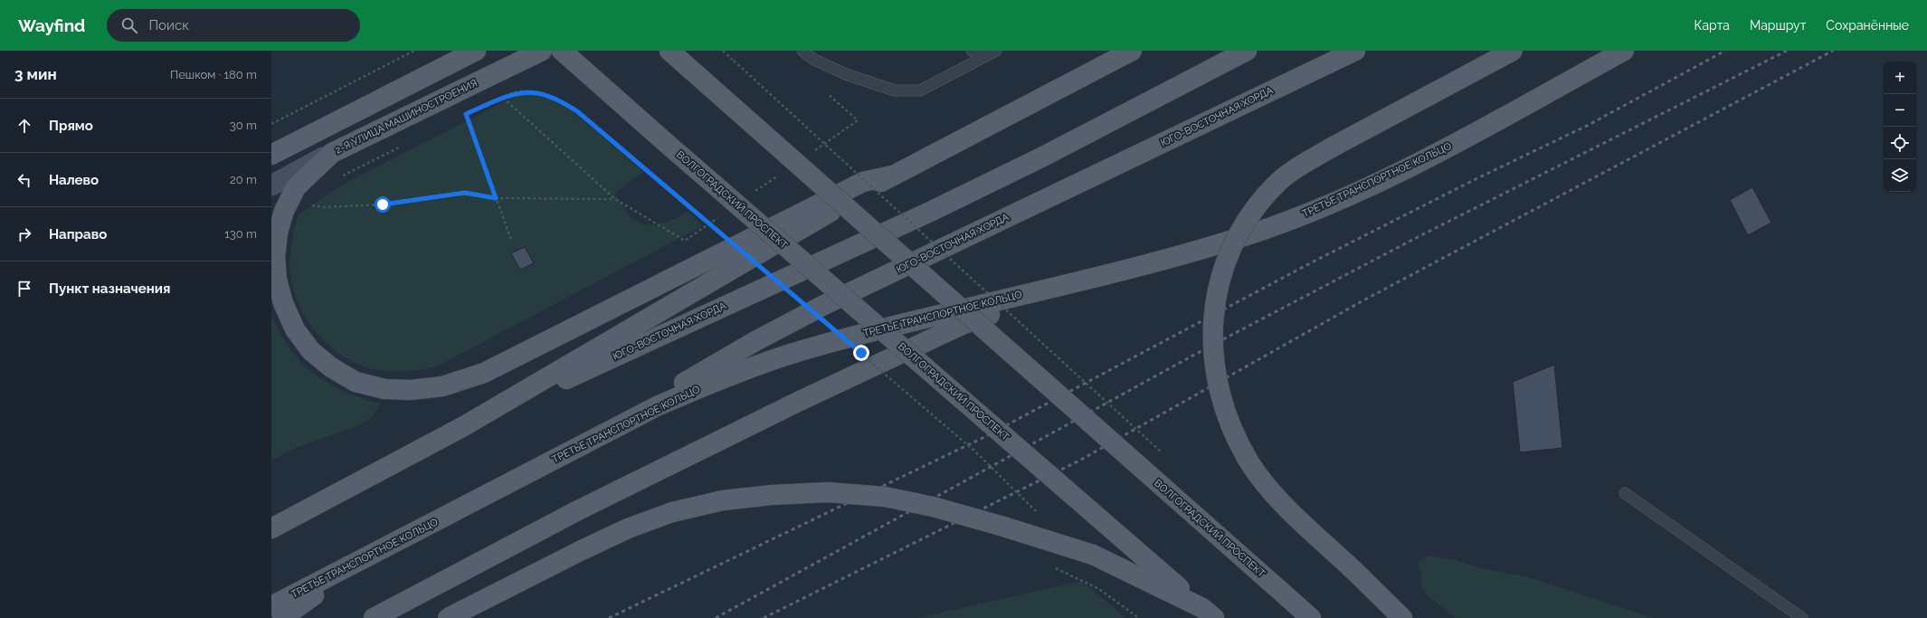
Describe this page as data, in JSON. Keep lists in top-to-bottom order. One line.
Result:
{"streets":{"main road":["2-Я УЛИЦА МАШИНОСТРОЕНИЯ","ЮГО-ВОСТОЧНАЯ ХОРДА","ТРЕТЬЕ ТРАНСПОРТНОЕ КОЛЬЦО","ВОЛГОГРАДСКИЙ ПРОСПЕКТ"]},"crossings":[["ЮГО-ВОСТОЧНАЯ ХОРДА","ТРЕТЬЕ ТРАНСПОРТНОЕ КОЛЬЦО"]],"page":{"header":"Wayfind","search":"Поиск","nav":["Карта","Маршрут","Сохранённые"],"heading":["3 мин","Пешком · 180 m"],"map_buttons":["+","−"],"list":[["Прямо","30 m"],["Налево","20 m"],["Направо","130 m"],"Пункт назначения"]}}
